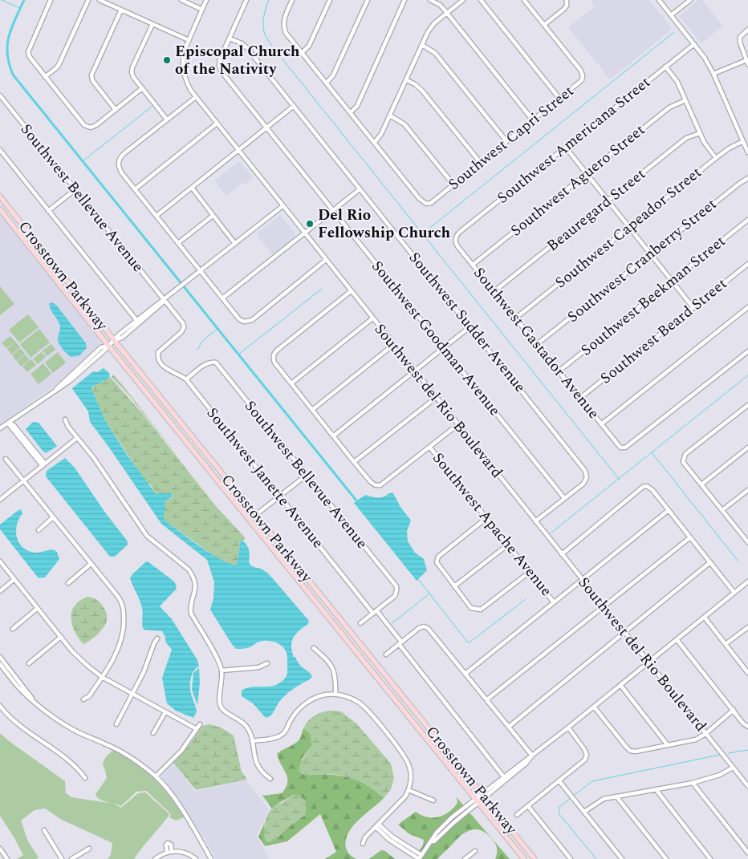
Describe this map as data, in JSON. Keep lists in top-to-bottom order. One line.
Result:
{"streets":{"main road":["Crosstown Parkway"],"street":["Southwest Capri Street","Southwest Americana Street","Southwest Aguero Street","Southwest Bellevue Avenue","Beauregard Street","Southwest Capeador Street","Southwest Cranberry Street","Southwest Beekman Street","Southwest Sudder Avenue","Southwest Beard Street","Southwest Goodman Avenue","Southwest Gastador Avenue","Southwest del Rio Boulevard","Southwest Janette Avenue","Southwest Apache Avenue"]},"crossings":[["Southwest Americana Street","Southwest Gastador Avenue"],["Southwest Aguero Street","Southwest Gastador Avenue"],["Southwest Bellevue Avenue","Southwest Janette Avenue"],["Beauregard Street","Southwest Gastador Avenue"],["Southwest Capeador Street","Southwest Gastador Avenue"],["Southwest Cranberry Street","Southwest Gastador Avenue"],["Southwest Beekman Street","Southwest Gastador Avenue"],["Southwest Sudder Avenue","Southwest Goodman Avenue"],["Southwest Beard Street","Southwest Gastador Avenue"]],"places":["Episcopal Church of the Nativity","Del Rio Fellowship Church"]}
